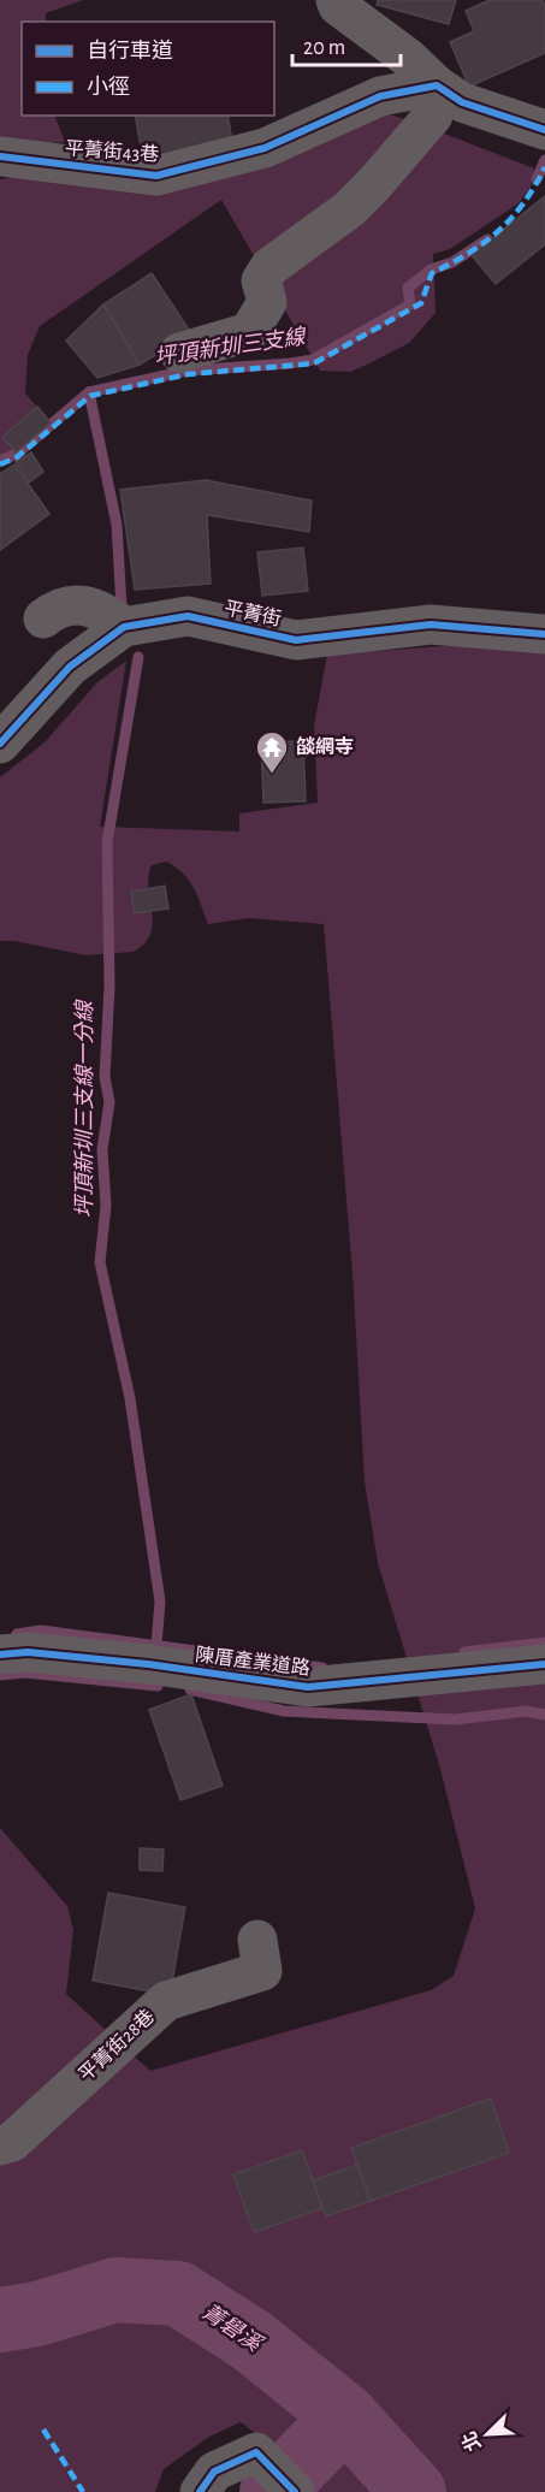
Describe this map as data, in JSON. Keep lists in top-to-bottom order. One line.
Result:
{"streets":{"street":["平菁街43巷","平菁街","陳厝產業道路","平菁街28巷"]},"water":["坪頂新圳三支線","坪頂新圳三支線一分線","菁礐溪"],"places":{"temple":["燄網寺"]},"legend":["自行車道","小徑"],"scale_bar":"20 m","north":"bottom left"}
